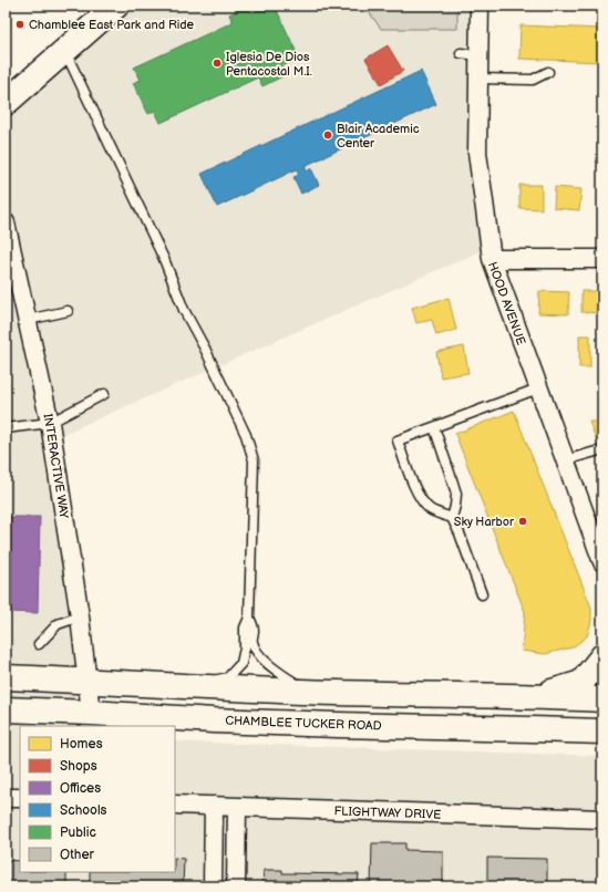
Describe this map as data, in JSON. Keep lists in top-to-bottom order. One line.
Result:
{"streets":{"main road":["CHAMBLEE TUCKER ROAD"],"street":["HOOD AVENUE","INTERACTIVE WAY","FLIGHTWAY DRIVE"]},"crossings":[["INTERACTIVE WAY","CHAMBLEE TUCKER ROAD"]],"places":["Chamblee East Park and Ride","Iglesia De Dios Pentacostal M.I.","Blair Academic Center","Sky Harbor"],"legend":["Homes","Shops","Offices","Schools","Public","Other"]}
